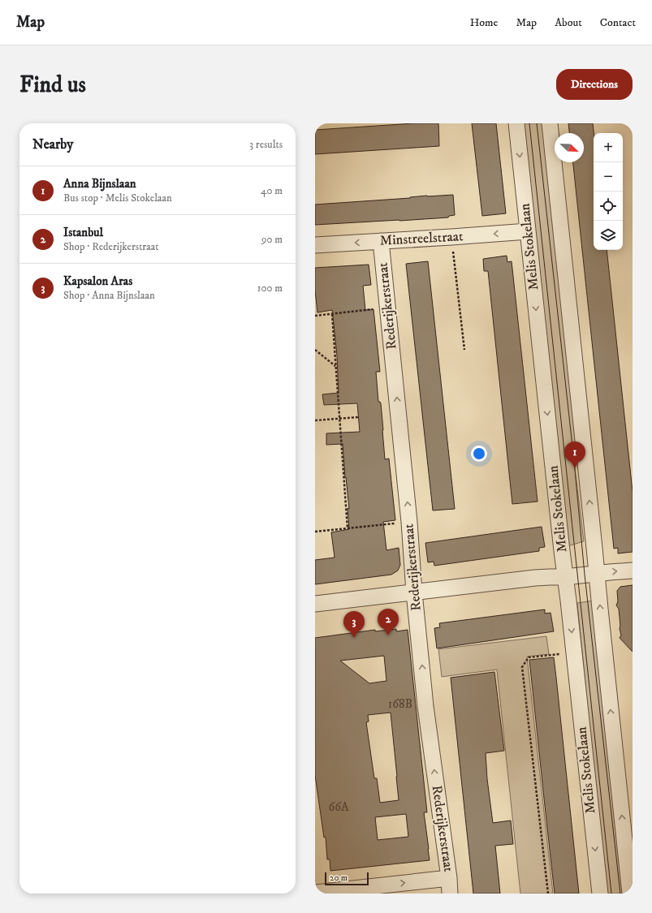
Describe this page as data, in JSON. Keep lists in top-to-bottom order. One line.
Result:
{"streets":{"street":["Minstreelstraat","Melis Stokelaan","Rederijkerstraat"]},"crossings":[["Minstreelstraat","Melis Stokelaan"],["Minstreelstraat","Rederijkerstraat"]],"one_way":["Minstreelstraat","Rederijkerstraat"],"house_numbers":["168B","66A"],"scale_bar":"20 m","north":"bottom right","page":{"header":"Map","nav":["Home","Map","About","Contact"],"buttons":"Directions","title":"Find us","heading":["Nearby","3 results"],"map_buttons":["+","−"],"list":[{"mark":"1","name":"Anna Bijnslaan","note":"Bus stop · Melis Stokelaan","value":"40 m"},{"mark":"2","name":"Istanbul","note":"Shop · Rederijkerstraat","value":"90 m"},{"mark":"3","name":"Kapsalon Aras","note":"Shop · Anna Bijnslaan","value":"100 m"}],"pins":["1","2","3"],"scale":"20 m"}}
